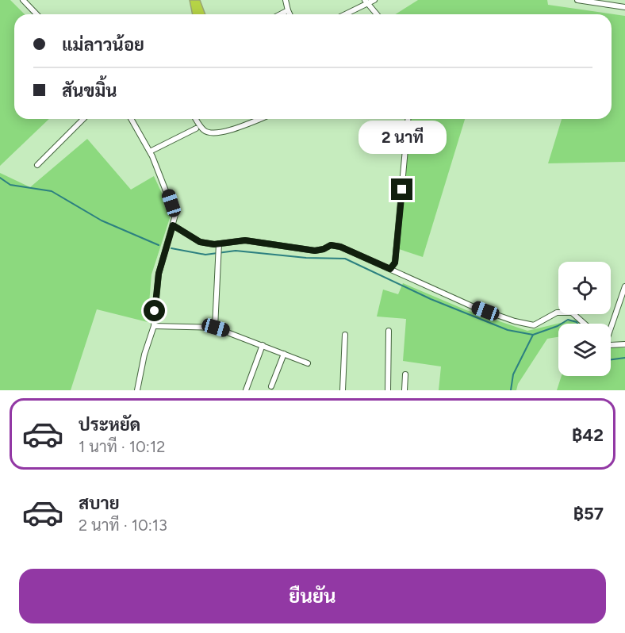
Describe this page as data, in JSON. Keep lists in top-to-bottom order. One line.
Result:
{"page":{"banner":["แม่ลาวน้อย","สันขมิ้น"],"bubble":"2 นาที","list":[{"name":"ประหยัด","note":"1 นาที · 10:12","value":"฿42"},{"name":"สบาย","note":"2 นาที · 10:13","value":"฿57"}],"buttons":"ยืนยัน"}}
